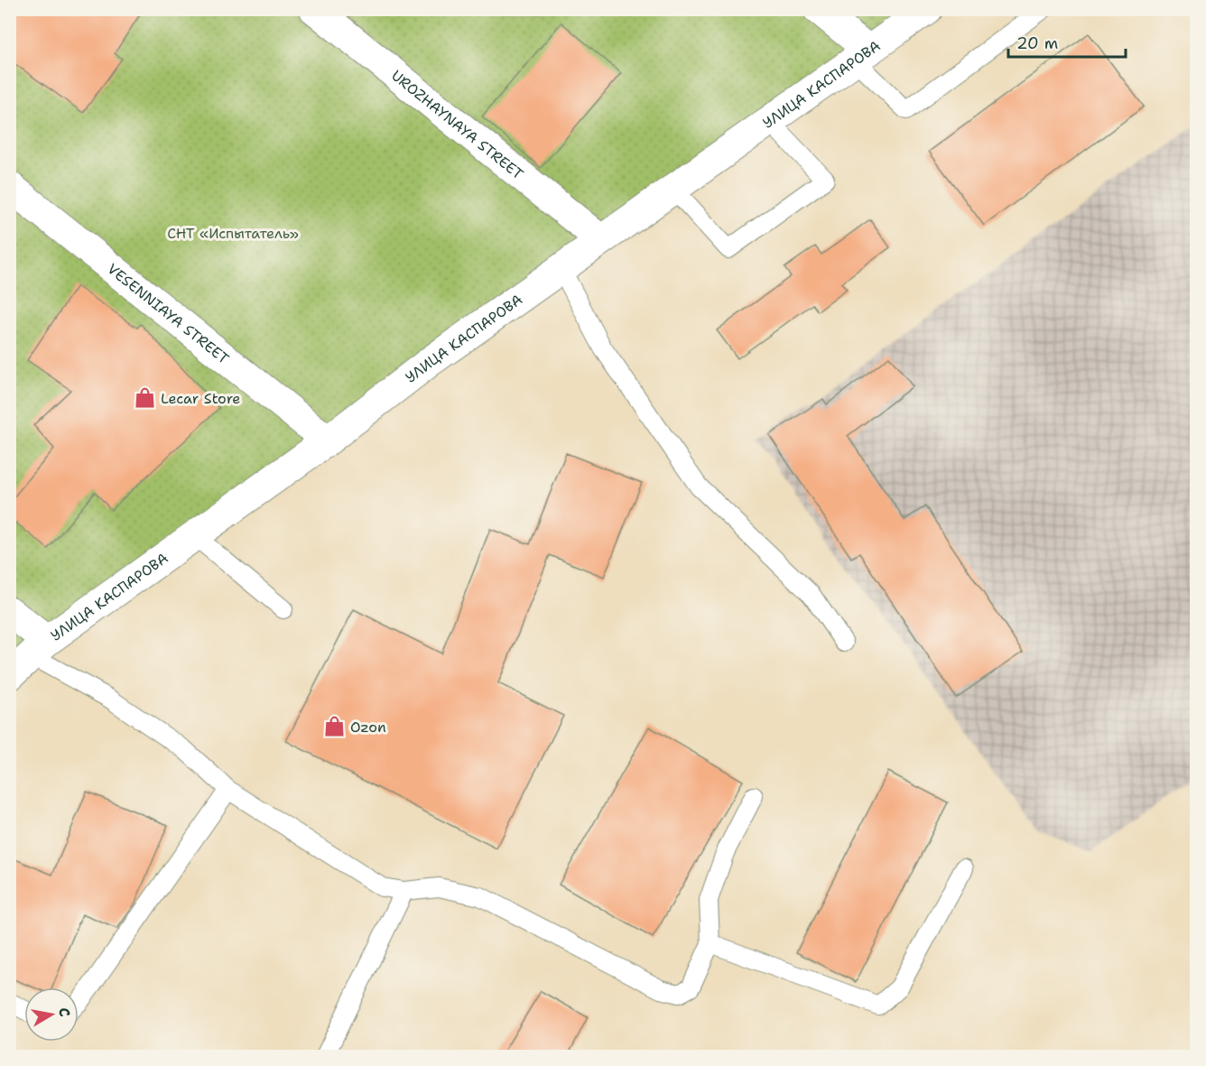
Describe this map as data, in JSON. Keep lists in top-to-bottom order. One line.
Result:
{"streets":{"main road":["УЛИЦА КАСПАРОВА","UROZHAYNAYA STREET","VESENNIAYA STREET"]},"crossings":[["УЛИЦА КАСПАРОВА","UROZHAYNAYA STREET"],["УЛИЦА КАСПАРОВА","VESENNIAYA STREET"]],"parks":["СНТ «Испытатель»"],"places":{"shop":["Lecar Store","Ozon"]},"scale_bar":"20 m","north":"right"}
